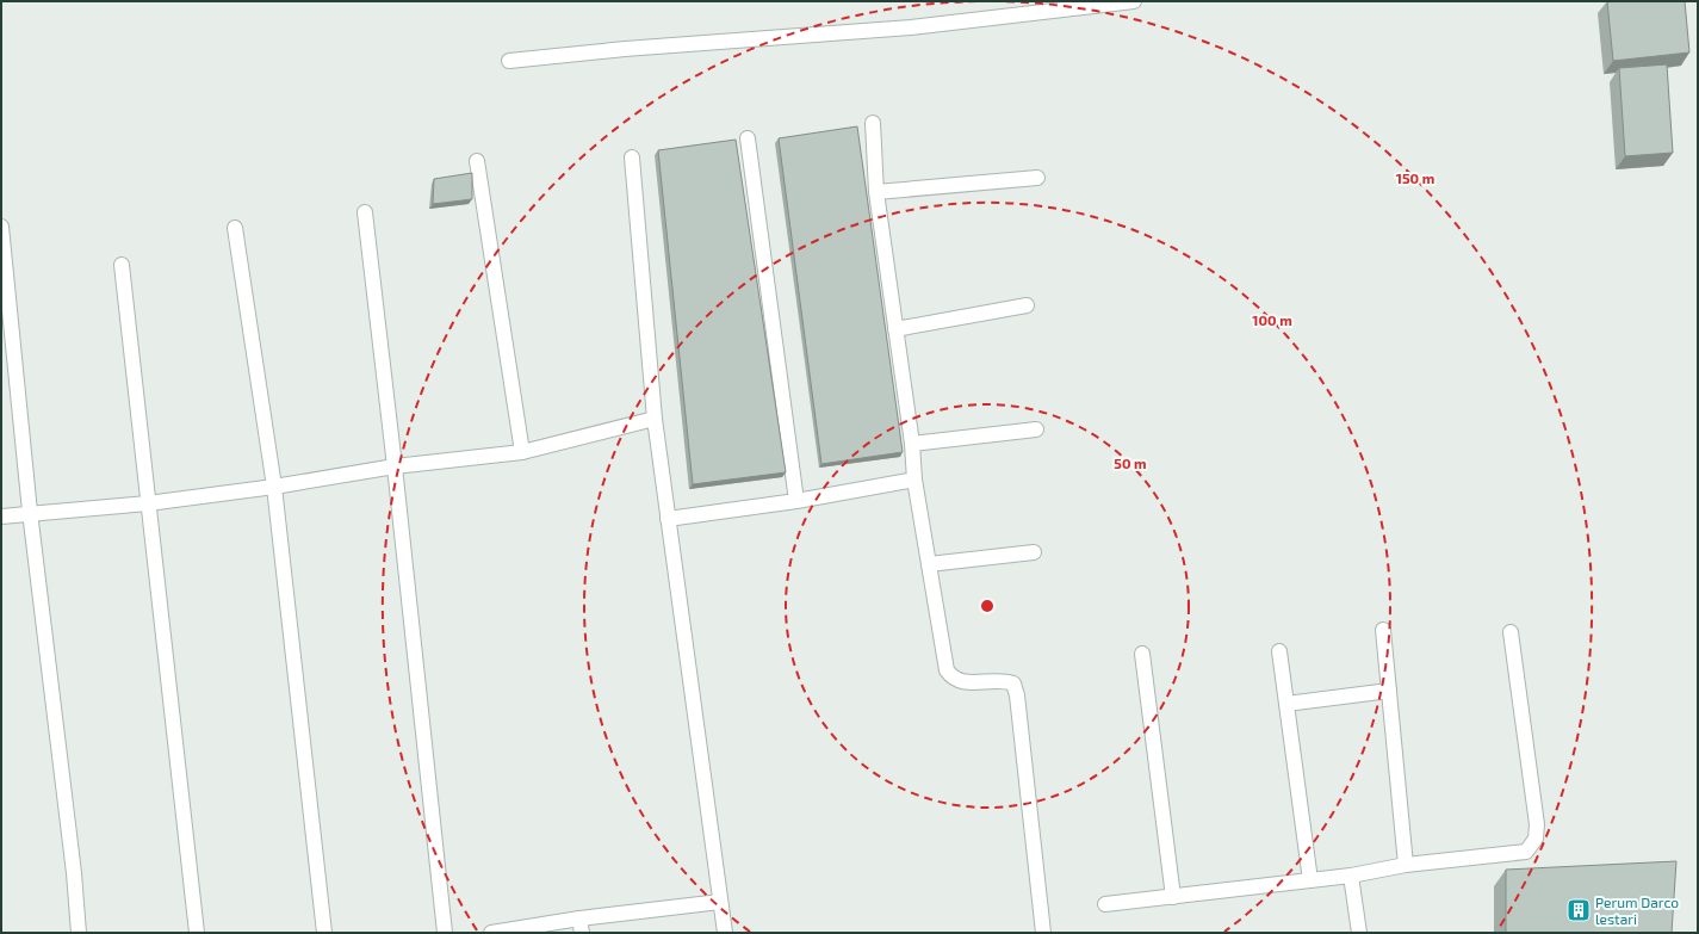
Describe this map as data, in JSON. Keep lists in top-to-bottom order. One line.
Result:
{"places":{"building":["Perum Darco lestari"]},"rings":["150 m","100 m","50 m"]}
